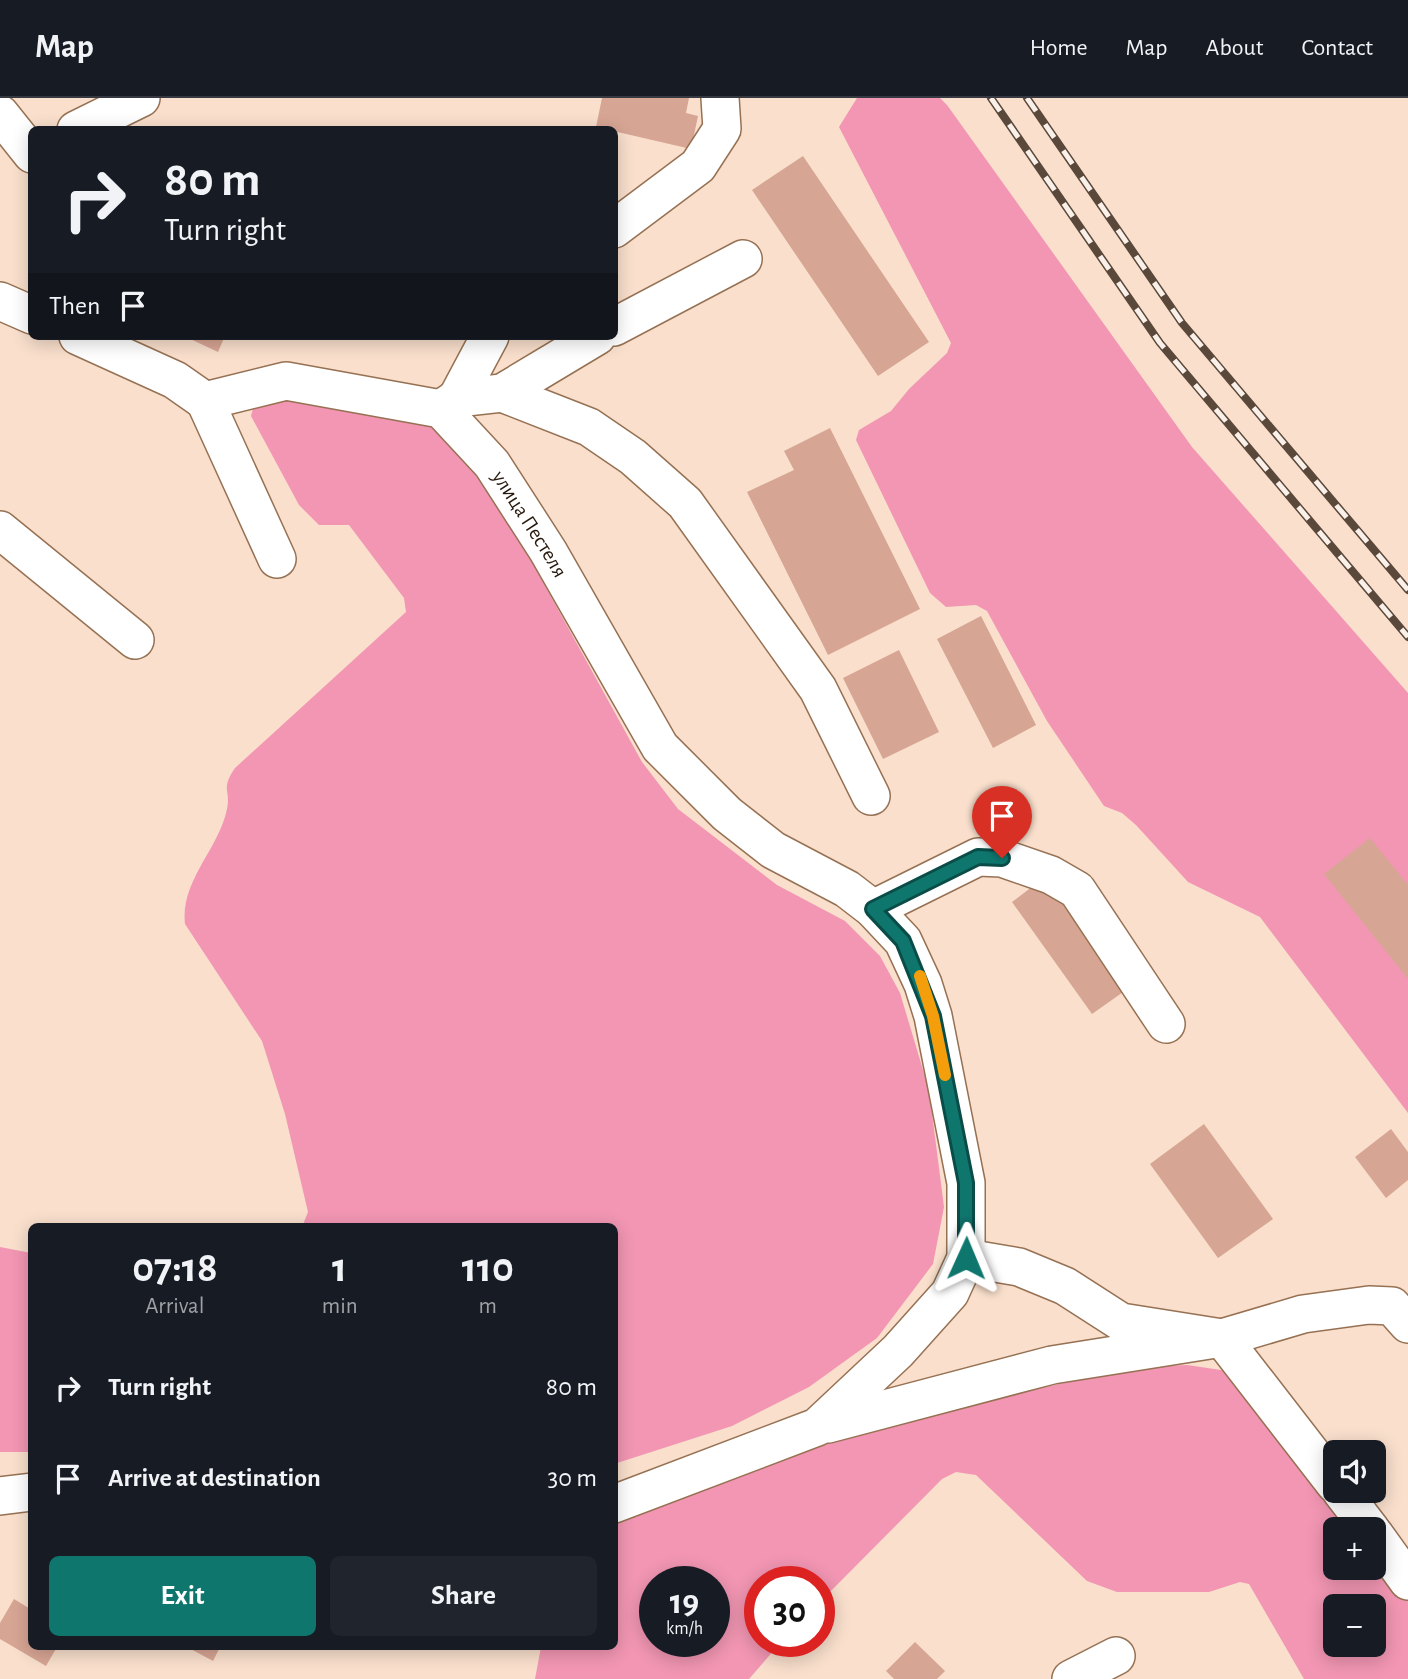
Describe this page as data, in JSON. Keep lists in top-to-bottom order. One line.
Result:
{"streets":{"street":["улица Пестеля"]},"page":{"header":"Map","nav":["Home","Map","About","Contact"],"turn":["80 m","Turn right"],"then":"Then","eta":["07:18","Arrival","1","min","110","m"],"list":[{"name":"Turn right","value":"80 m"},{"name":"Arrive at destination","value":"30 m"}],"map_buttons":["+","−"],"buttons":["Exit","Share"],"speed":"19 km/h","limit":"30"}}
